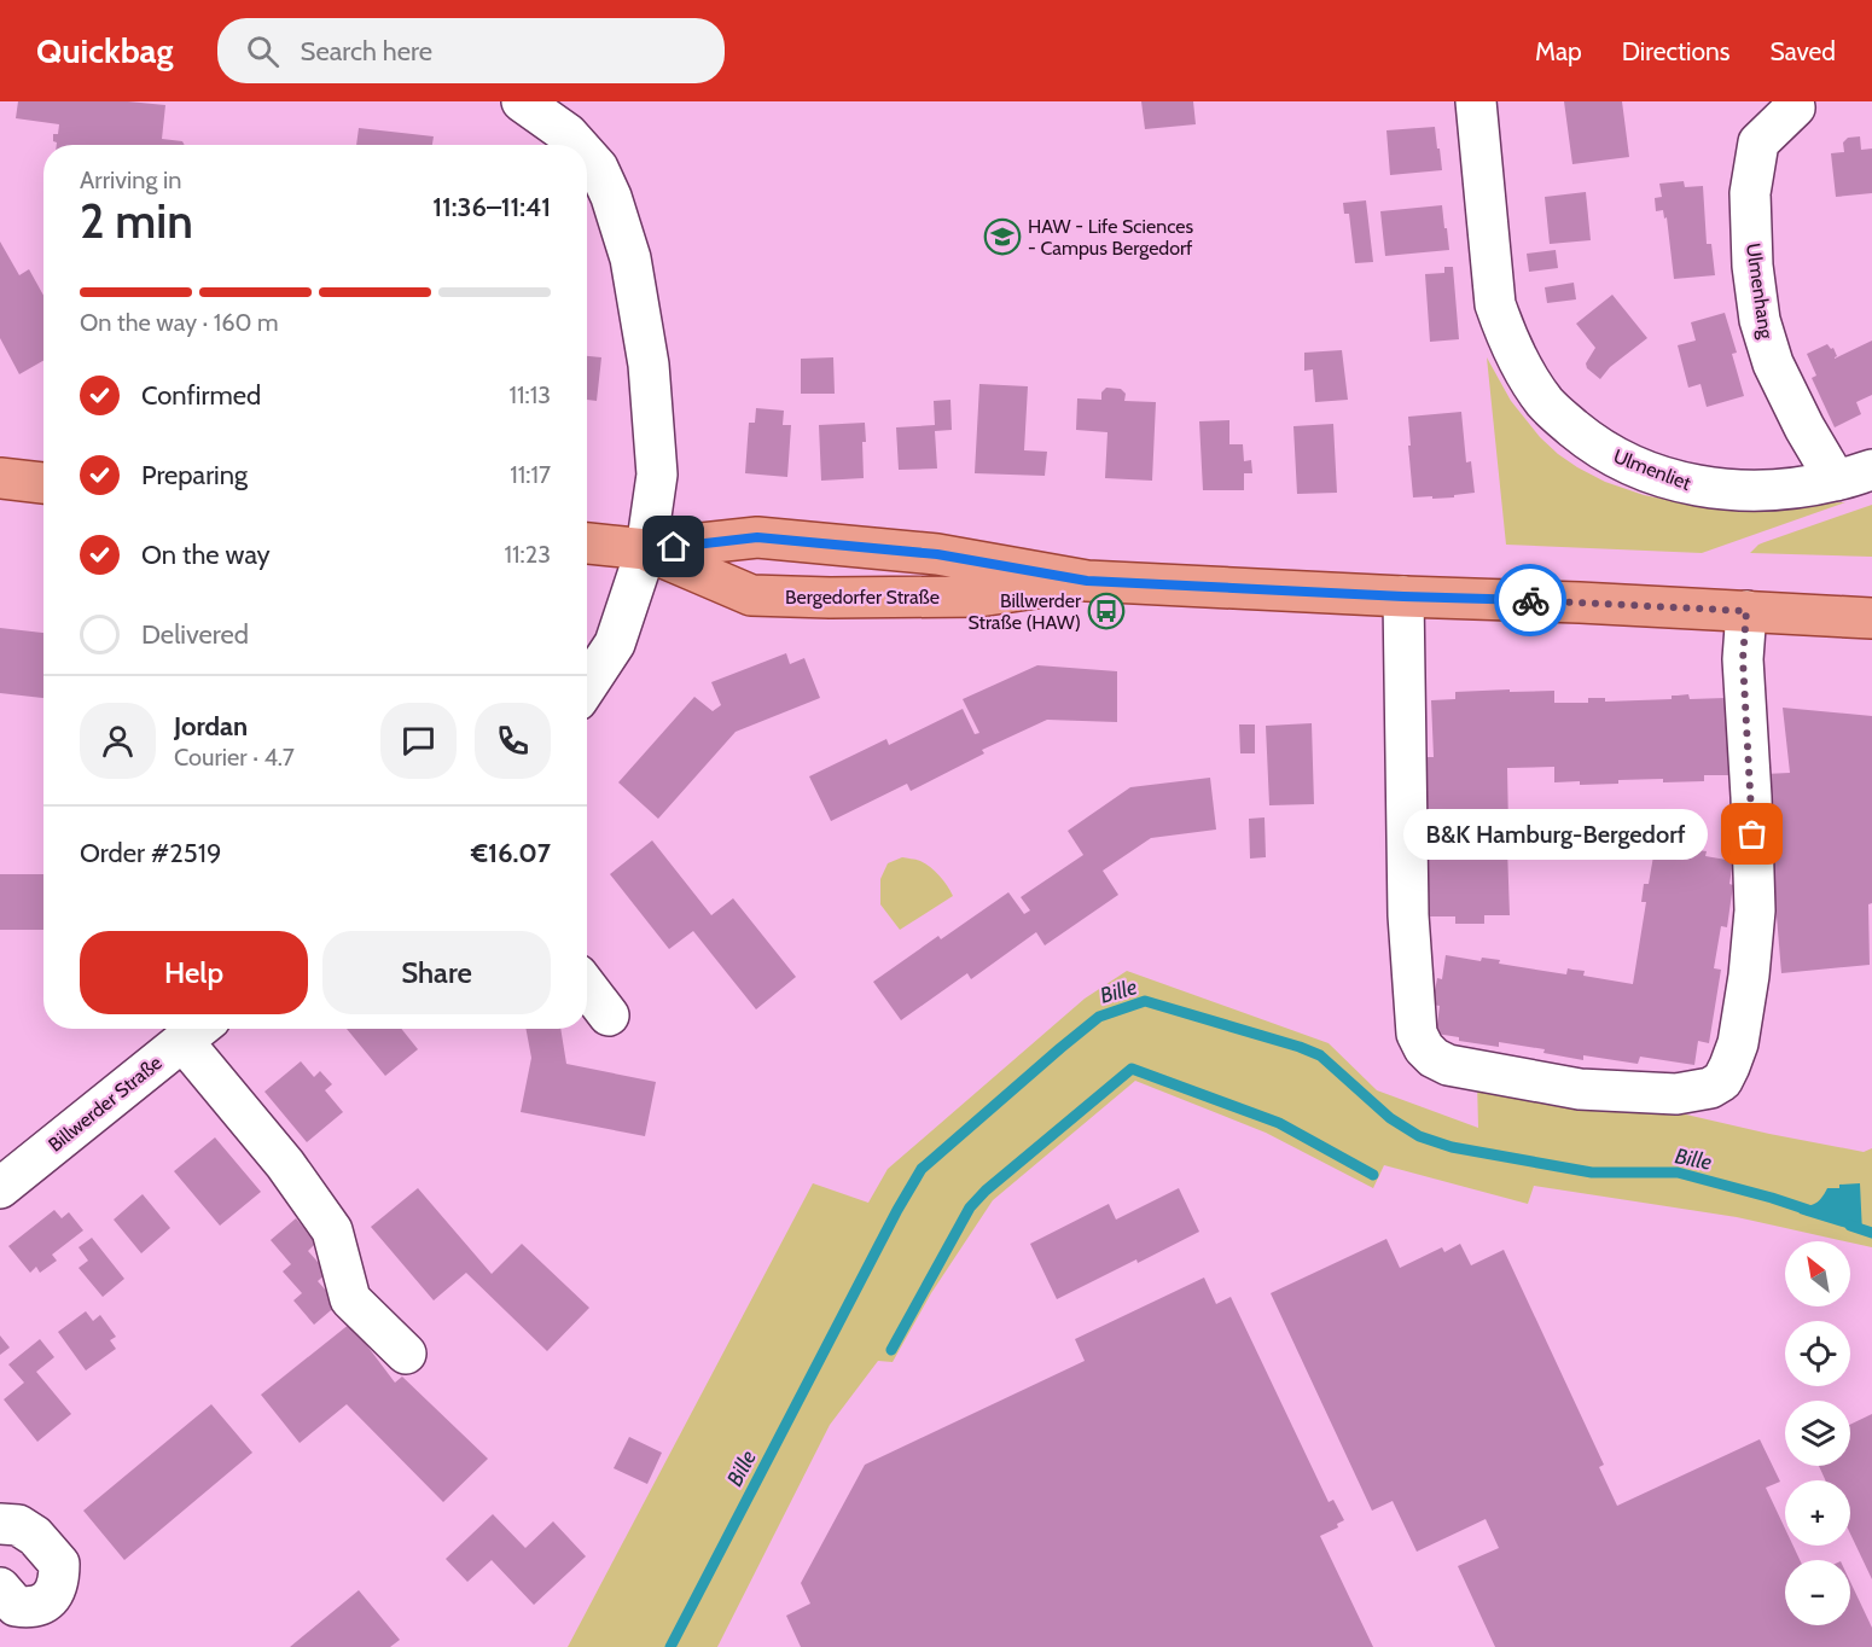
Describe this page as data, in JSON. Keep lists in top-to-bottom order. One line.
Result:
{"streets":{"main road":["Bergedorfer Straße"],"street":["Ulmenhang","Ulmenliet","Billwerder Straße"]},"crossings":[["Ulmenhang","Ulmenliet"]],"water":["Bille"],"places":{"school or university":["HAW - Life Sciences - Campus Bergedorf"],"bus stop":["Billwerder Straße (HAW)"],"other":["B&K Hamburg-Bergedorf"]},"north":"top left","page":{"header":"Quickbag","search":"Search here","nav":["Map","Directions","Saved"],"heading":["2 min","Arriving in","11:36–11:41"],"panel":["Jordan","Courier · 4.7","Order #2519","€16.07"],"bar":"On the way · 160 m","list":[["Confirmed","11:13"],["Preparing","11:17"],["On the way","11:23"],"Delivered"],"bubble":"B&K Hamburg-Bergedorf","buttons":["Help","Share"],"map_buttons":["+","−"]}}
